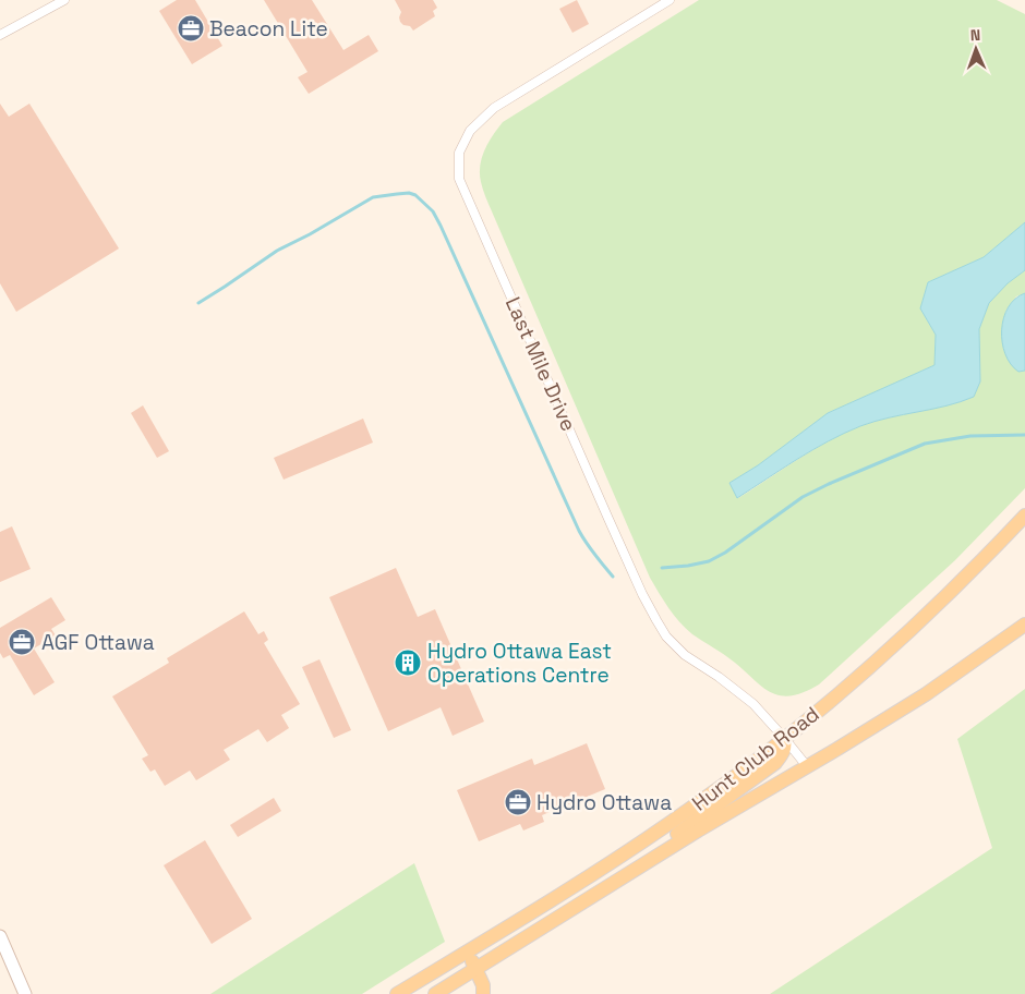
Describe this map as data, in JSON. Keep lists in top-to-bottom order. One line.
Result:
{"streets":{"main road":["Hunt Club Road"],"street":["Last Mile Drive"]},"crossings":[["Last Mile Drive","Hunt Club Road"]],"places":{"office":["Beacon Lite","AGF Ottawa","Hydro Ottawa"],"building":["Hydro Ottawa East Operations Centre"]},"north":"top"}
